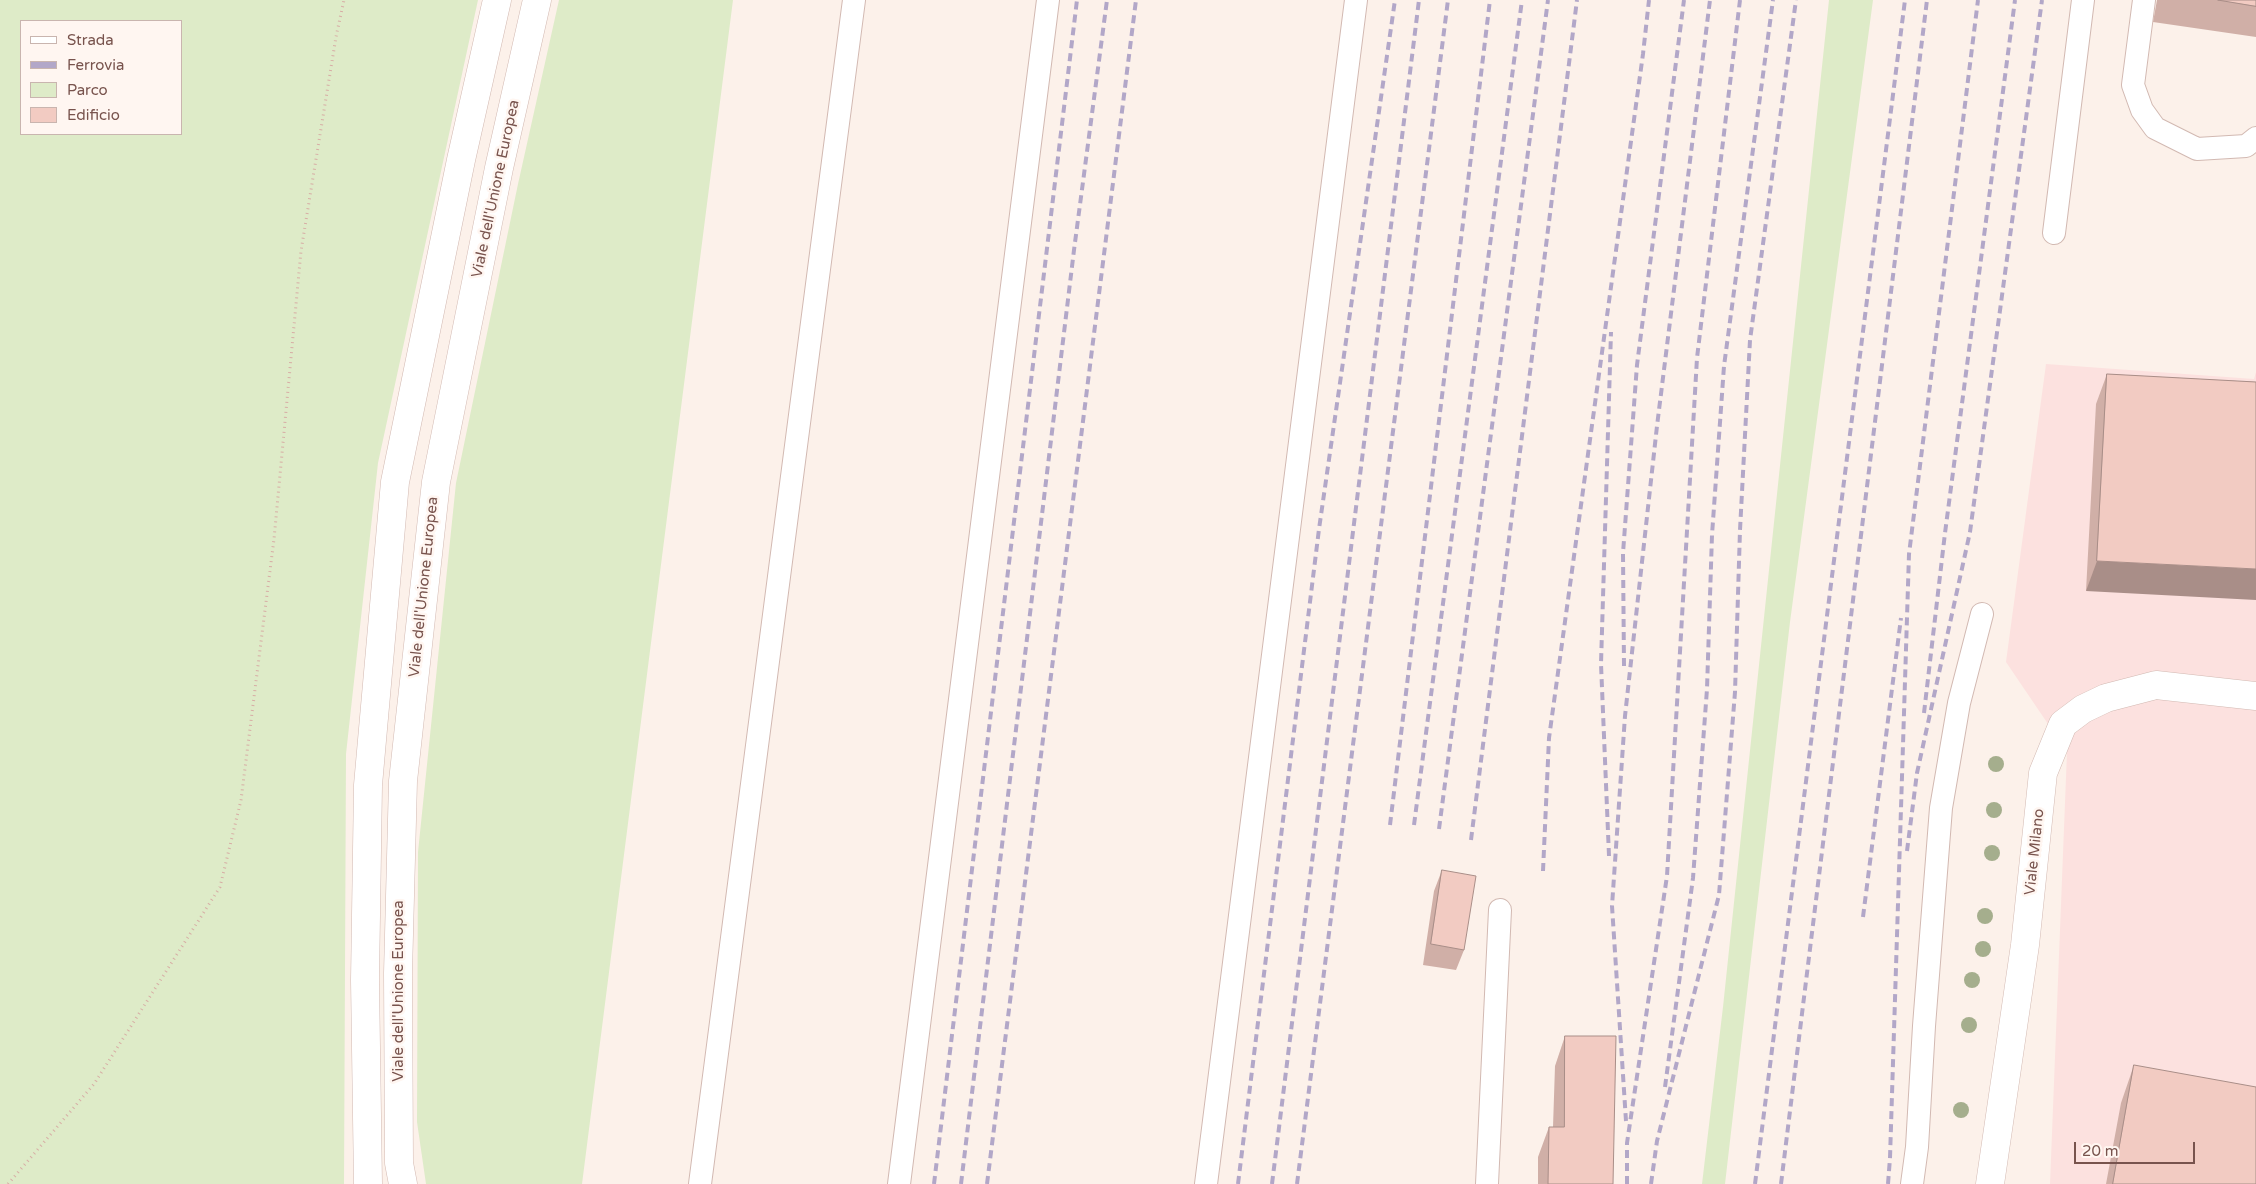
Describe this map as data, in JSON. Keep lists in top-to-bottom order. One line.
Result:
{"streets":{"street":["Viale dell'Unione Europea","Viale Milano"]},"legend":["Strada","Ferrovia","Parco","Edificio"],"scale_bar":"20 m"}
